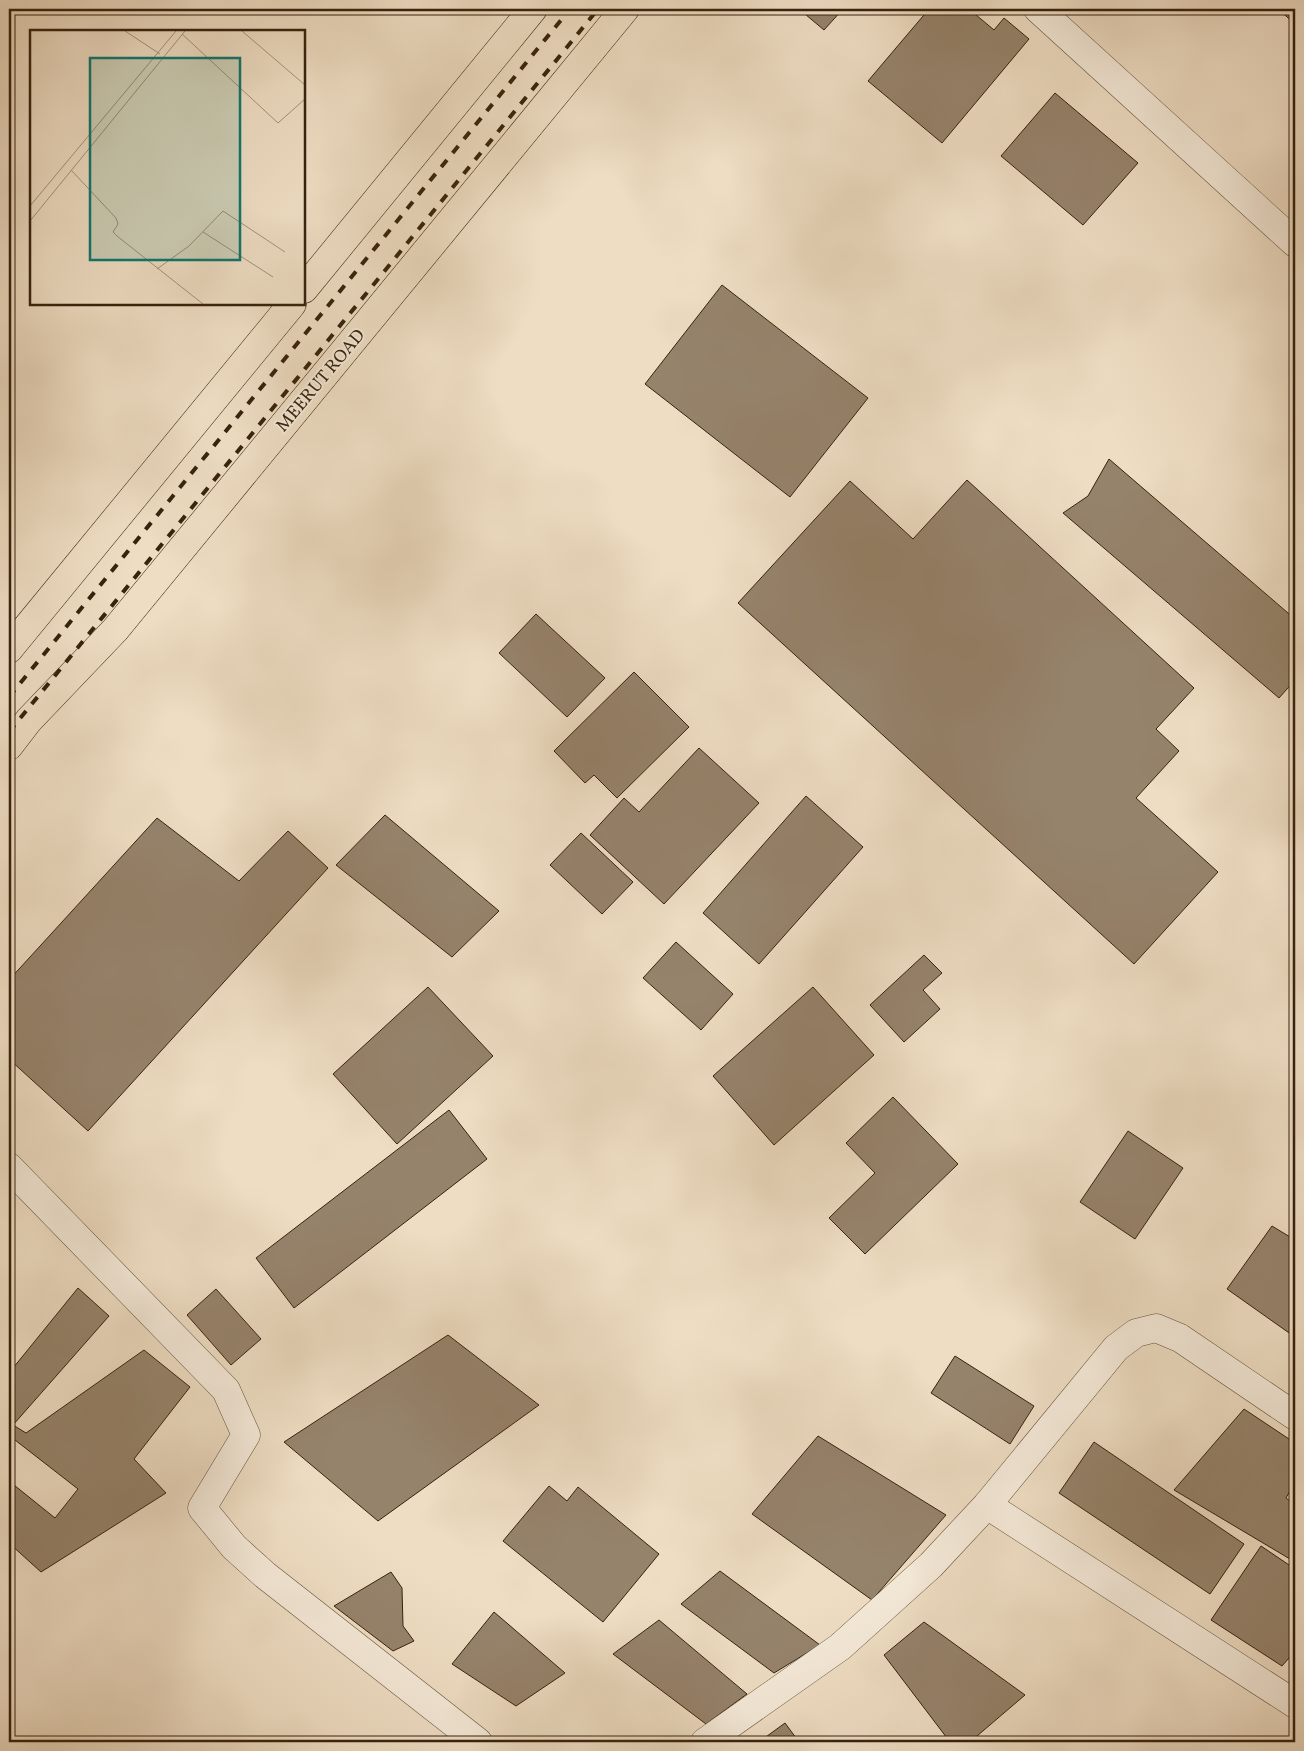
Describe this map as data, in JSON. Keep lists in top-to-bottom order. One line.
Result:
{"streets":{"highway":["MEERUT ROAD"]}}
